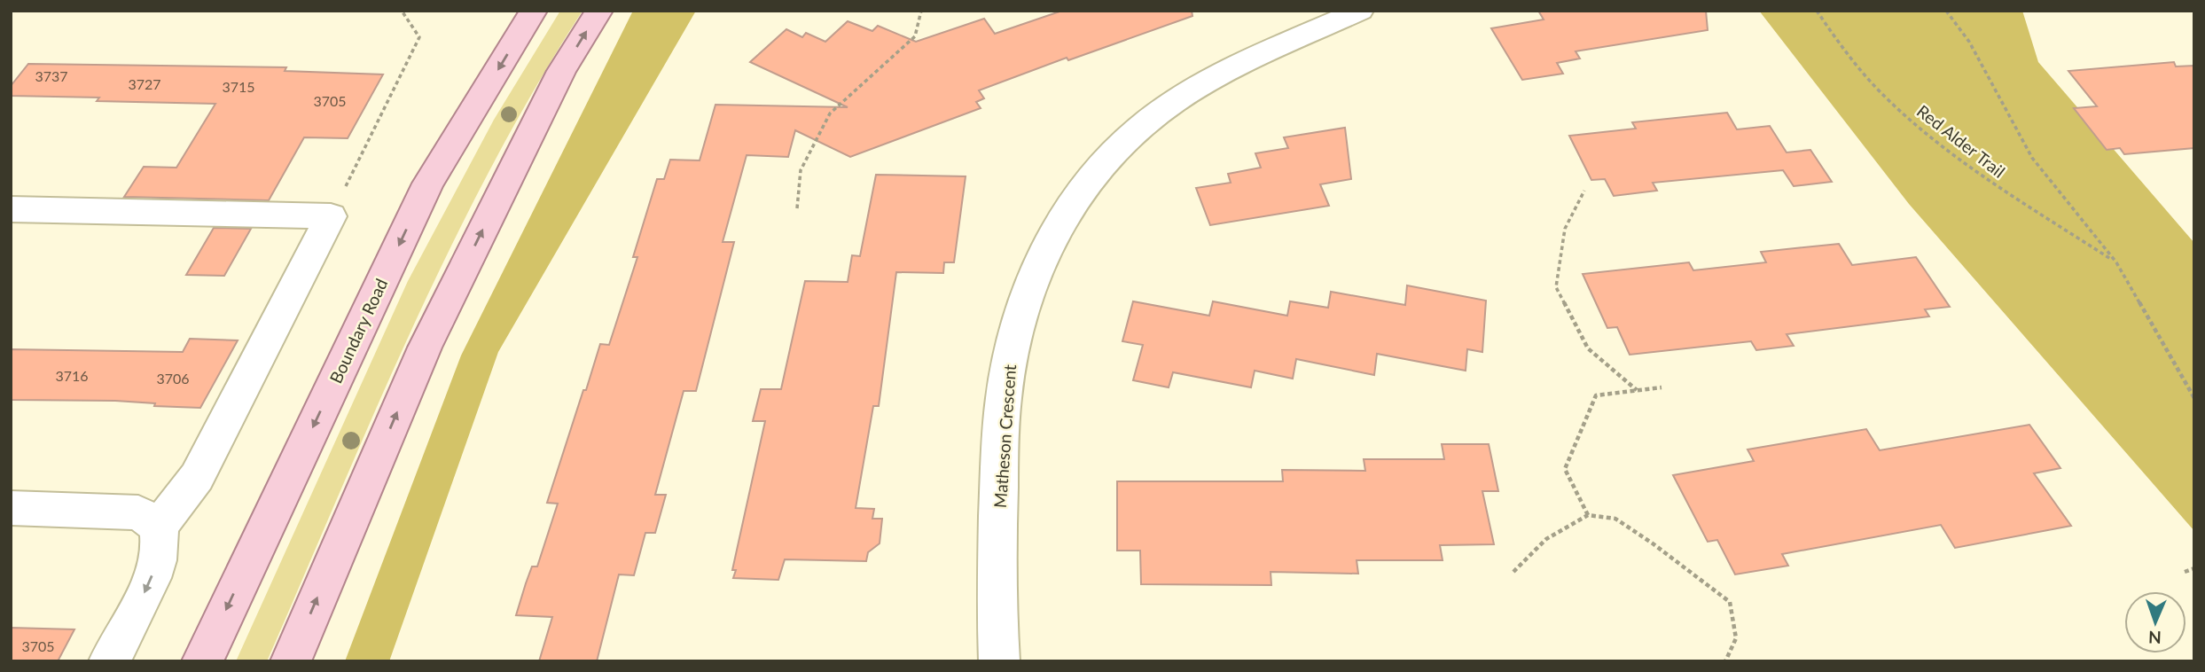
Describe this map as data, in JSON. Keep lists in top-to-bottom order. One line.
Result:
{"streets":{"main road":["Boundary Road"],"street":["Matheson Crescent"],"path":["Red Alder Trail"]},"house_numbers":["3737","3727","3715","3705","3716","3706","3705"],"north":"bottom"}
